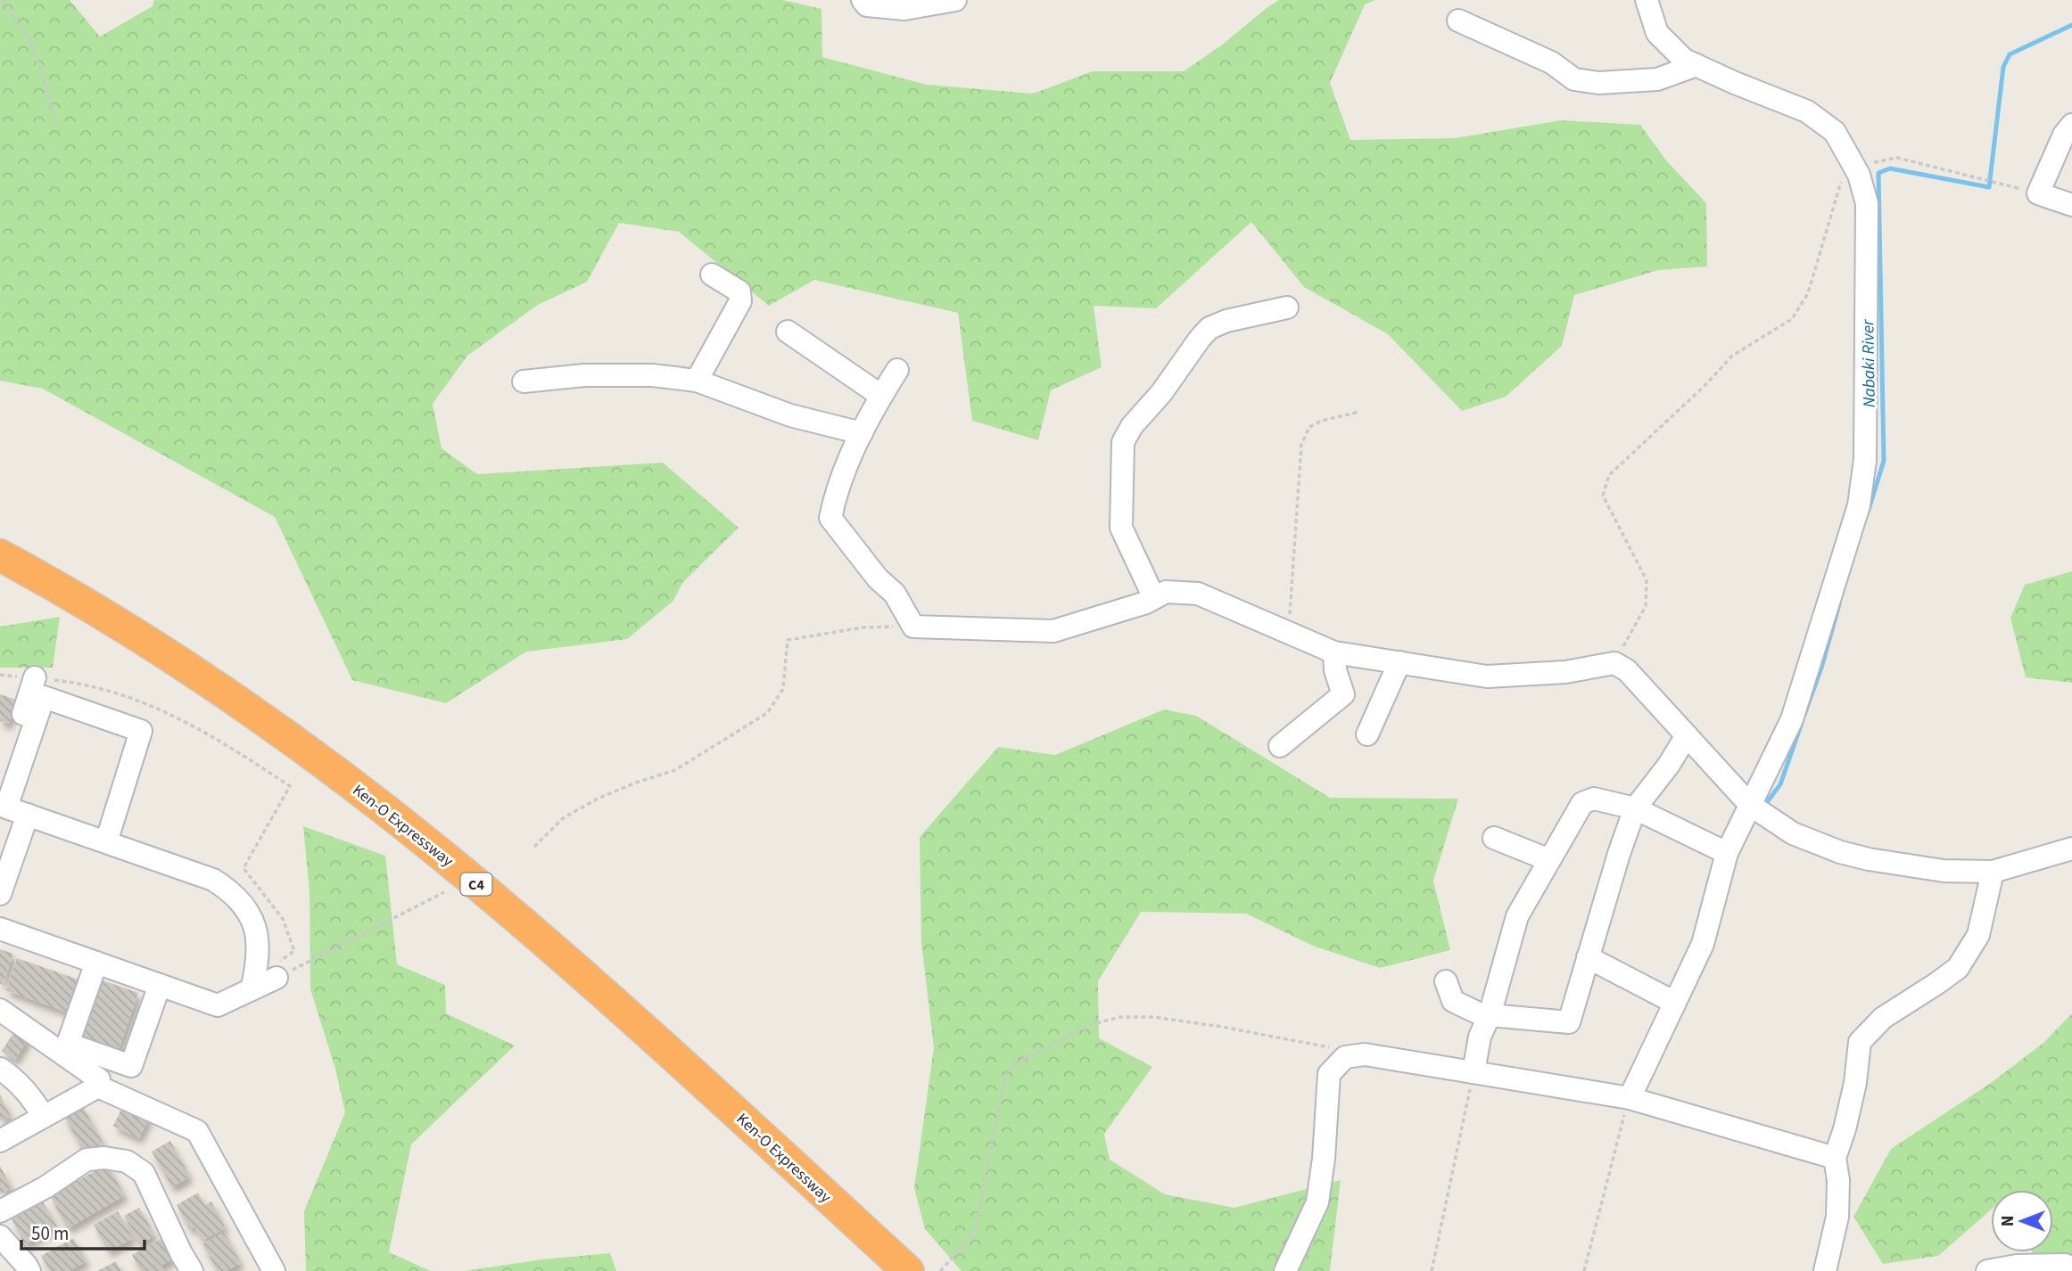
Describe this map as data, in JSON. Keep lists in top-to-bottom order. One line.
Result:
{"streets":{"highway":["Ken-O Expressway","C4"]},"water":["Nabaki River"],"scale_bar":"50 m","north":"left"}
